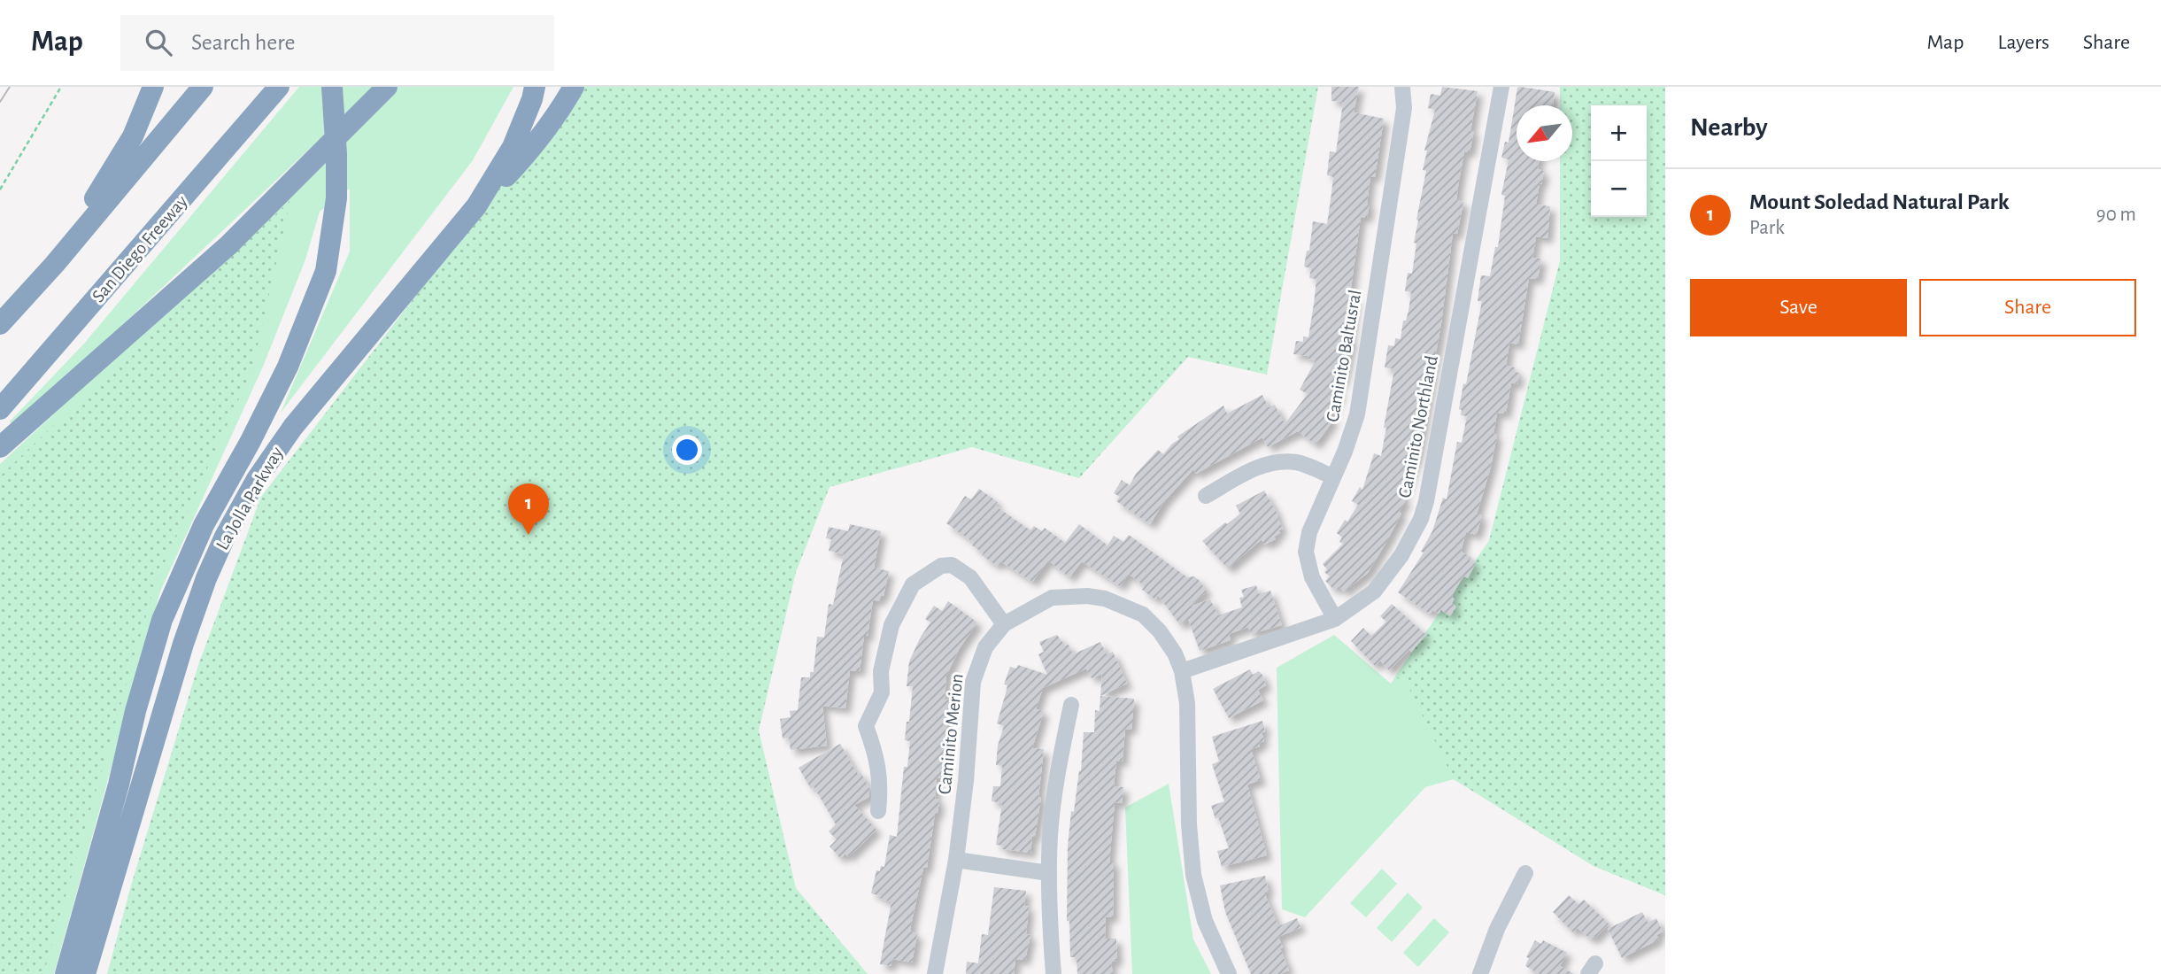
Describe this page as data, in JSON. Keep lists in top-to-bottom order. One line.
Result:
{"streets":{"highway":["San Diego Freeway","La Jolla Parkway"],"street":["Caminito Baltusral","Caminito Northland","Caminito Merion"]},"crossings":[["Caminito Baltusral","Caminito Northland"],["Caminito Northland","Caminito Merion"]],"north":"bottom left","page":{"header":"Map","search":"Search here","nav":["Map","Layers","Share"],"heading":"Nearby","map_buttons":["+","−"],"list":[{"mark":"1","name":"Mount Soledad Natural Park","note":"Park","value":"90 m"}],"buttons":["Save","Share"],"pins":"1"}}
